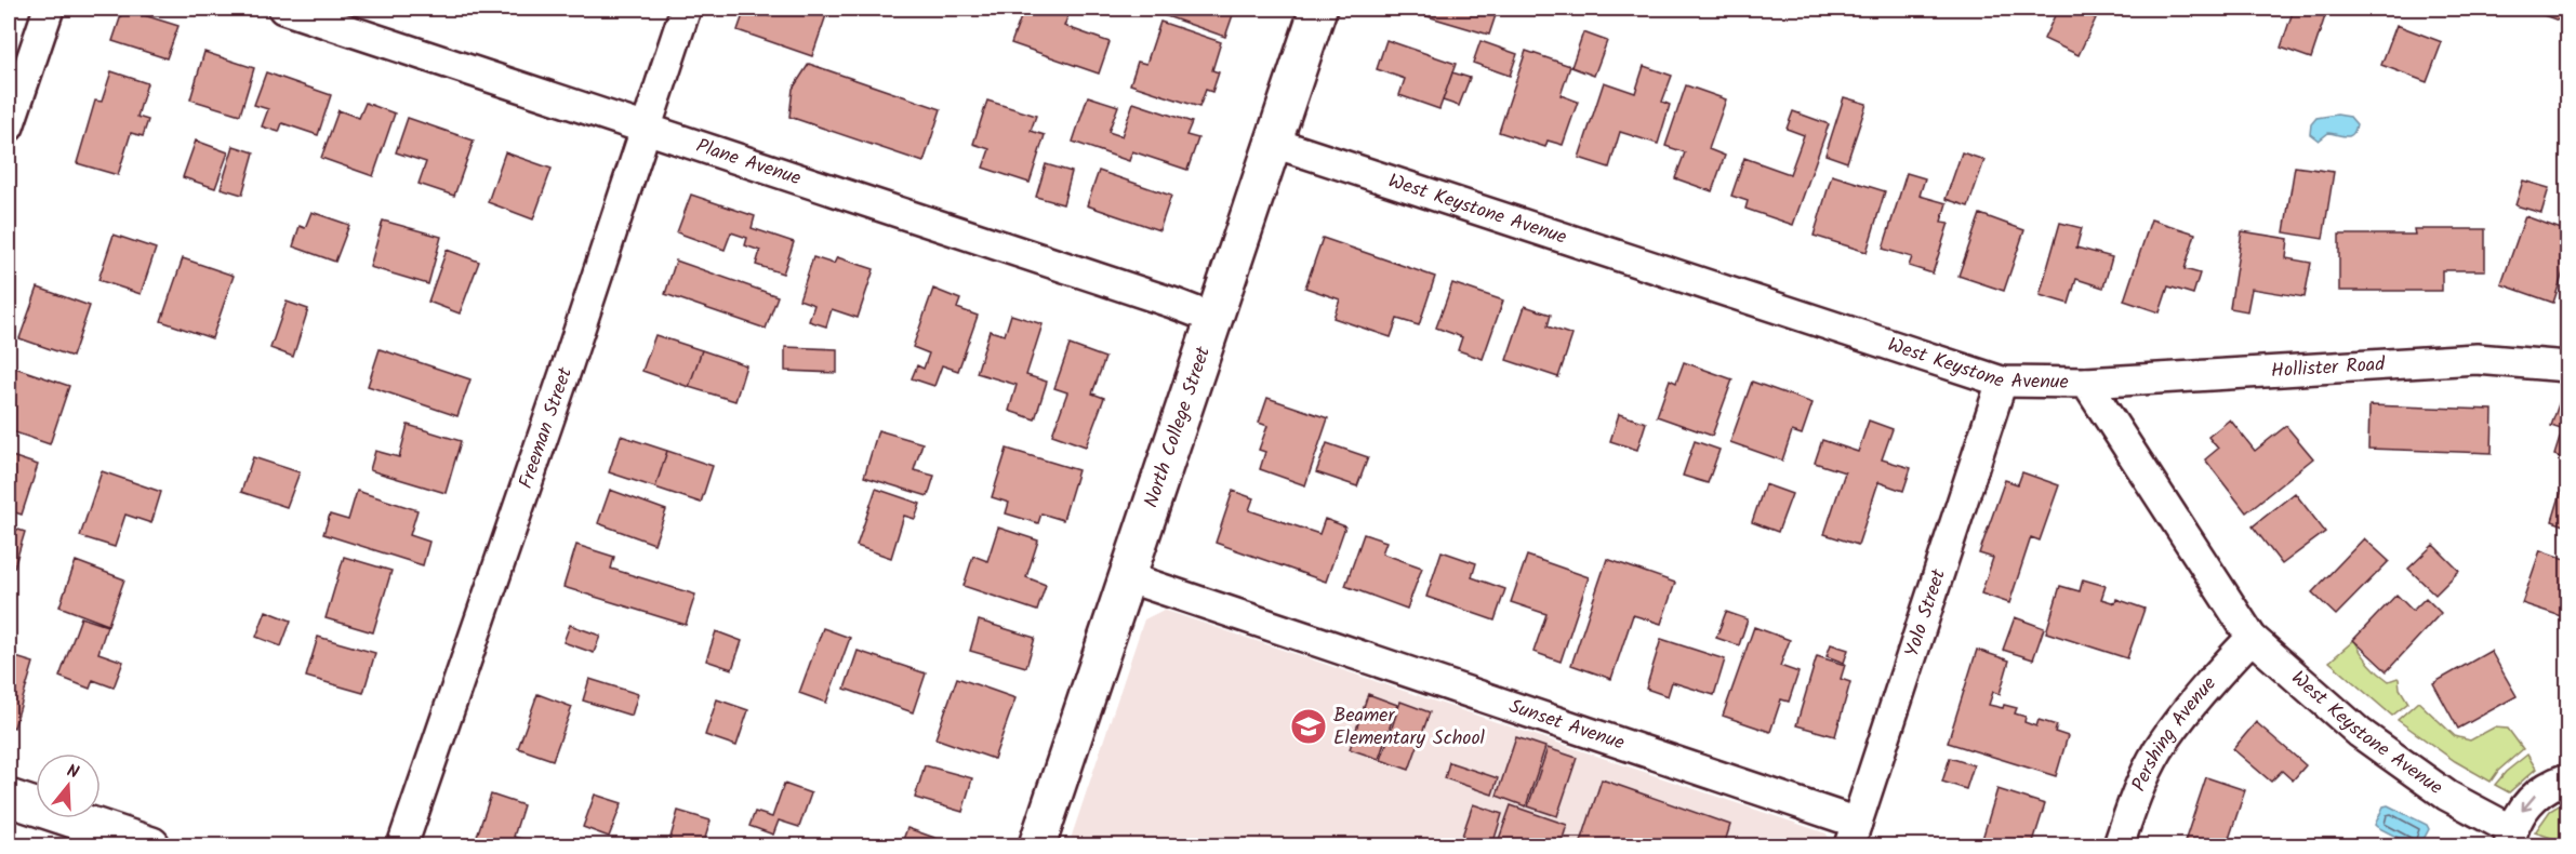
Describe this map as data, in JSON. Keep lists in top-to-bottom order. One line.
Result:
{"streets":{"street":["Plane Avenue","West Keystone Avenue","Hollister Road","North College Street","Freeman Street","Yolo Street","Sunset Avenue","Pershing Avenue"]},"crossings":[["Plane Avenue","North College Street"],["Plane Avenue","Freeman Street"],["West Keystone Avenue","Hollister Road"],["West Keystone Avenue","North College Street"],["West Keystone Avenue","Yolo Street"],["West Keystone Avenue","Pershing Avenue"],["North College Street","Sunset Avenue"],["Yolo Street","Sunset Avenue"]],"places":{"school or university":["Beamer Elementary School"]},"north":"top"}
